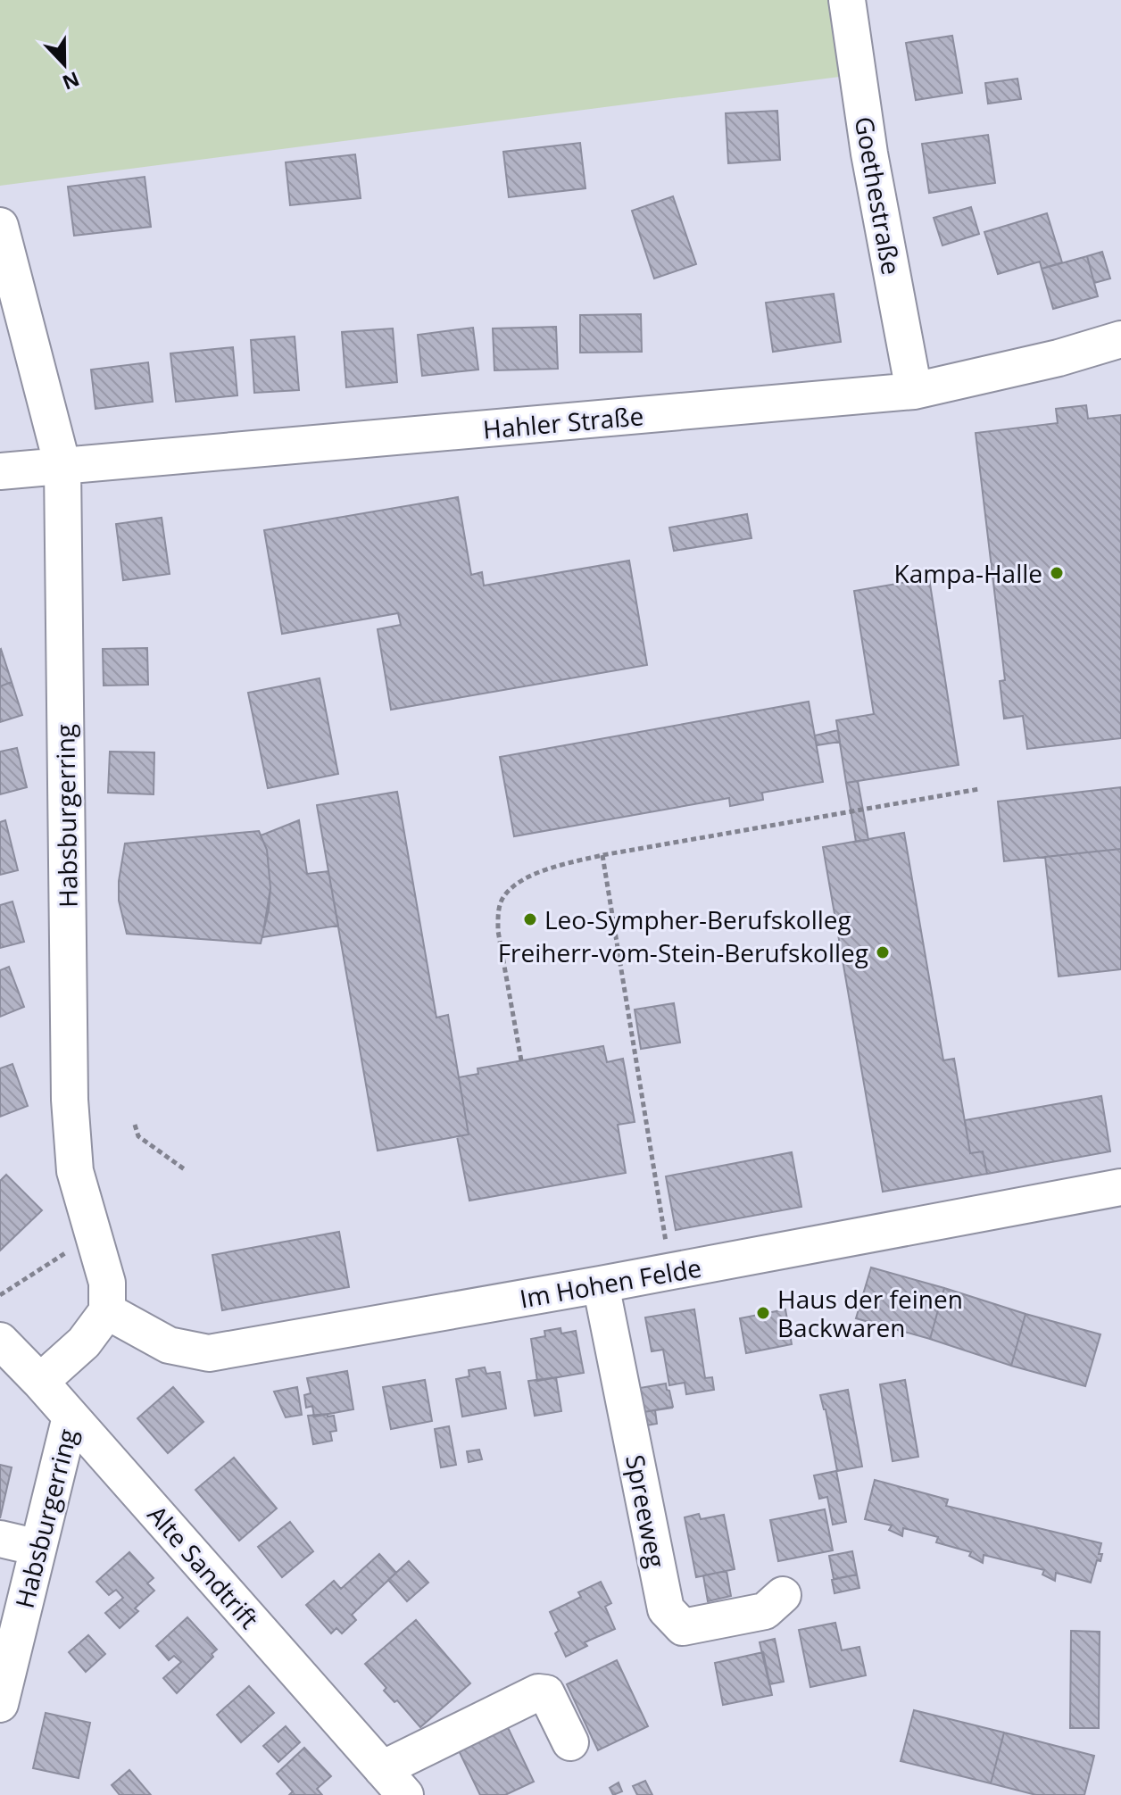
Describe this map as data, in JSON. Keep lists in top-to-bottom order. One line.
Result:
{"streets":{"street":["Goethestraße","Hahler Straße","Habsburgerring","Im Hohen Felde","Spreeweg","Alte Sandtrift"]},"crossings":[["Goethestraße","Hahler Straße"],["Hahler Straße","Habsburgerring"],["Habsburgerring","Im Hohen Felde"],["Habsburgerring","Alte Sandtrift"],["Im Hohen Felde","Spreeweg"]],"places":["Kampa-Halle","Leo-Sympher-Berufskolleg","Freiherr-vom-Stein-Berufskolleg","Haus der feinen Backwaren"],"north":"bottom"}
